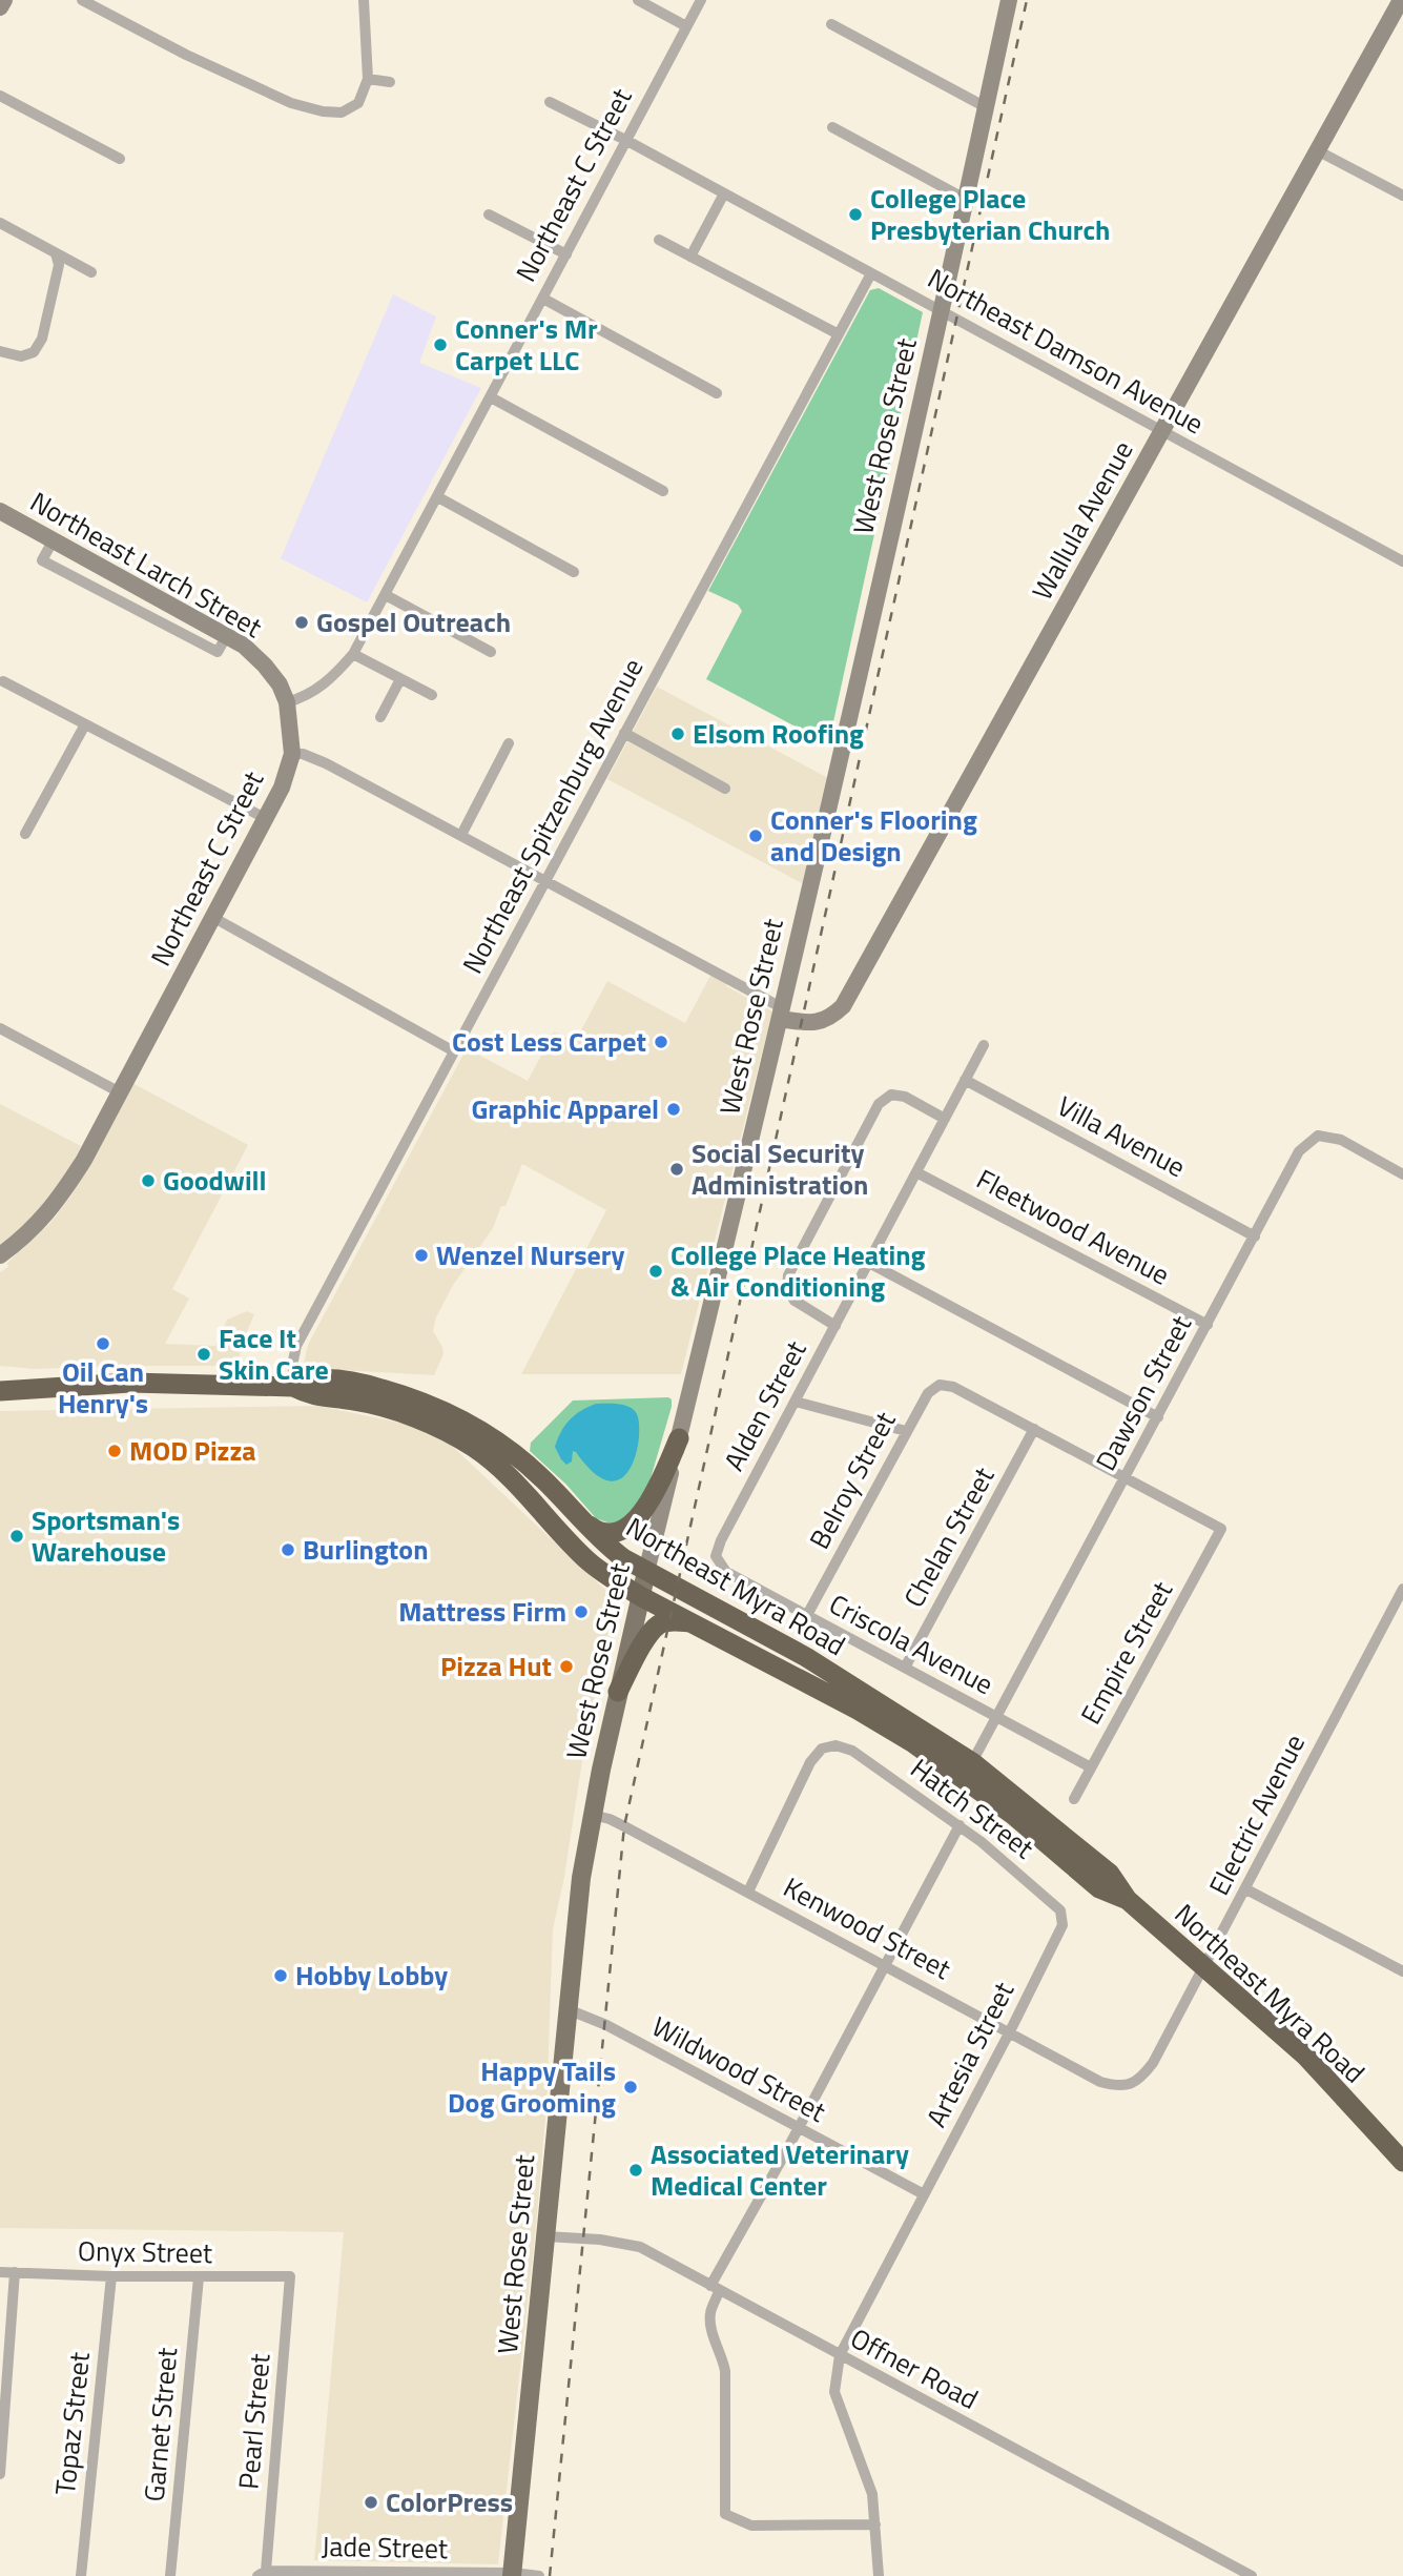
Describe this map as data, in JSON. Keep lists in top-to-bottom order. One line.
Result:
{"streets":{"highway":["Northeast Myra Road"],"main road":["Northeast C Street","West Rose Street","Wallula Avenue","Northeast Larch Street"],"street":["Northeast Damson Avenue","Northeast Spitzenburg Avenue","Villa Avenue","Fleetwood Avenue","Dawson Street","Alden Street","Belroy Street","Chelan Street","Criscola Avenue","Empire Street","Hatch Street","Electric Avenue","Kenwood Street","Artesia Street","Wildwood Street","Onyx Street","Offner Road","Pearl Street","Topaz Street","Garnet Street","Jade Street"]},"crossings":[["Northeast C Street","Northeast Damson Avenue"],["Northeast C Street","Northeast Larch Street"],["Northeast Damson Avenue","West Rose Street"],["Northeast Damson Avenue","Wallula Avenue"],["Northeast Damson Avenue","Northeast Spitzenburg Avenue"],["West Rose Street","Wallula Avenue"],["West Rose Street","Northeast Myra Road"],["West Rose Street","Kenwood Street"],["West Rose Street","Wildwood Street"],["West Rose Street","Offner Road"],["West Rose Street","Jade Street"],["Northeast Spitzenburg Avenue","Northeast Myra Road"],["Villa Avenue","Dawson Street"],["Villa Avenue","Alden Street"],["Fleetwood Avenue","Dawson Street"],["Fleetwood Avenue","Alden Street"],["Dawson Street","Northeast Myra Road"],["Dawson Street","Criscola Avenue"],["Dawson Street","Empire Street"],["Alden Street","Criscola Avenue"],["Belroy Street","Chelan Street"],["Belroy Street","Criscola Avenue"],["Chelan Street","Criscola Avenue"],["Northeast Myra Road","Electric Avenue"],["Criscola Avenue","Empire Street"],["Hatch Street","Kenwood Street"],["Hatch Street","Artesia Street"],["Electric Avenue","Kenwood Street"],["Kenwood Street","Artesia Street"],["Artesia Street","Wildwood Street"],["Artesia Street","Offner Road"],["Onyx Street","Pearl Street"],["Onyx Street","Topaz Street"],["Onyx Street","Garnet Street"],["Pearl Street","Jade Street"]],"places":["College Place Presbyterian Church","Conner's Mr Carpet LLC","Gospel Outreach","Elsom Roofing","Conner's Flooring and Design","Cost Less Carpet","Graphic Apparel","Social Security Administration","Goodwill","Wenzel Nursery","College Place Heating & Air Conditioning","Oil Can Henry's","Face It Skin Care","MOD Pizza","Sportsman's Warehouse","Burlington","Mattress Firm","Pizza Hut","Hobby Lobby","Happy Tails Dog Grooming","Associated Veterinary Medical Center","ColorPress"]}
